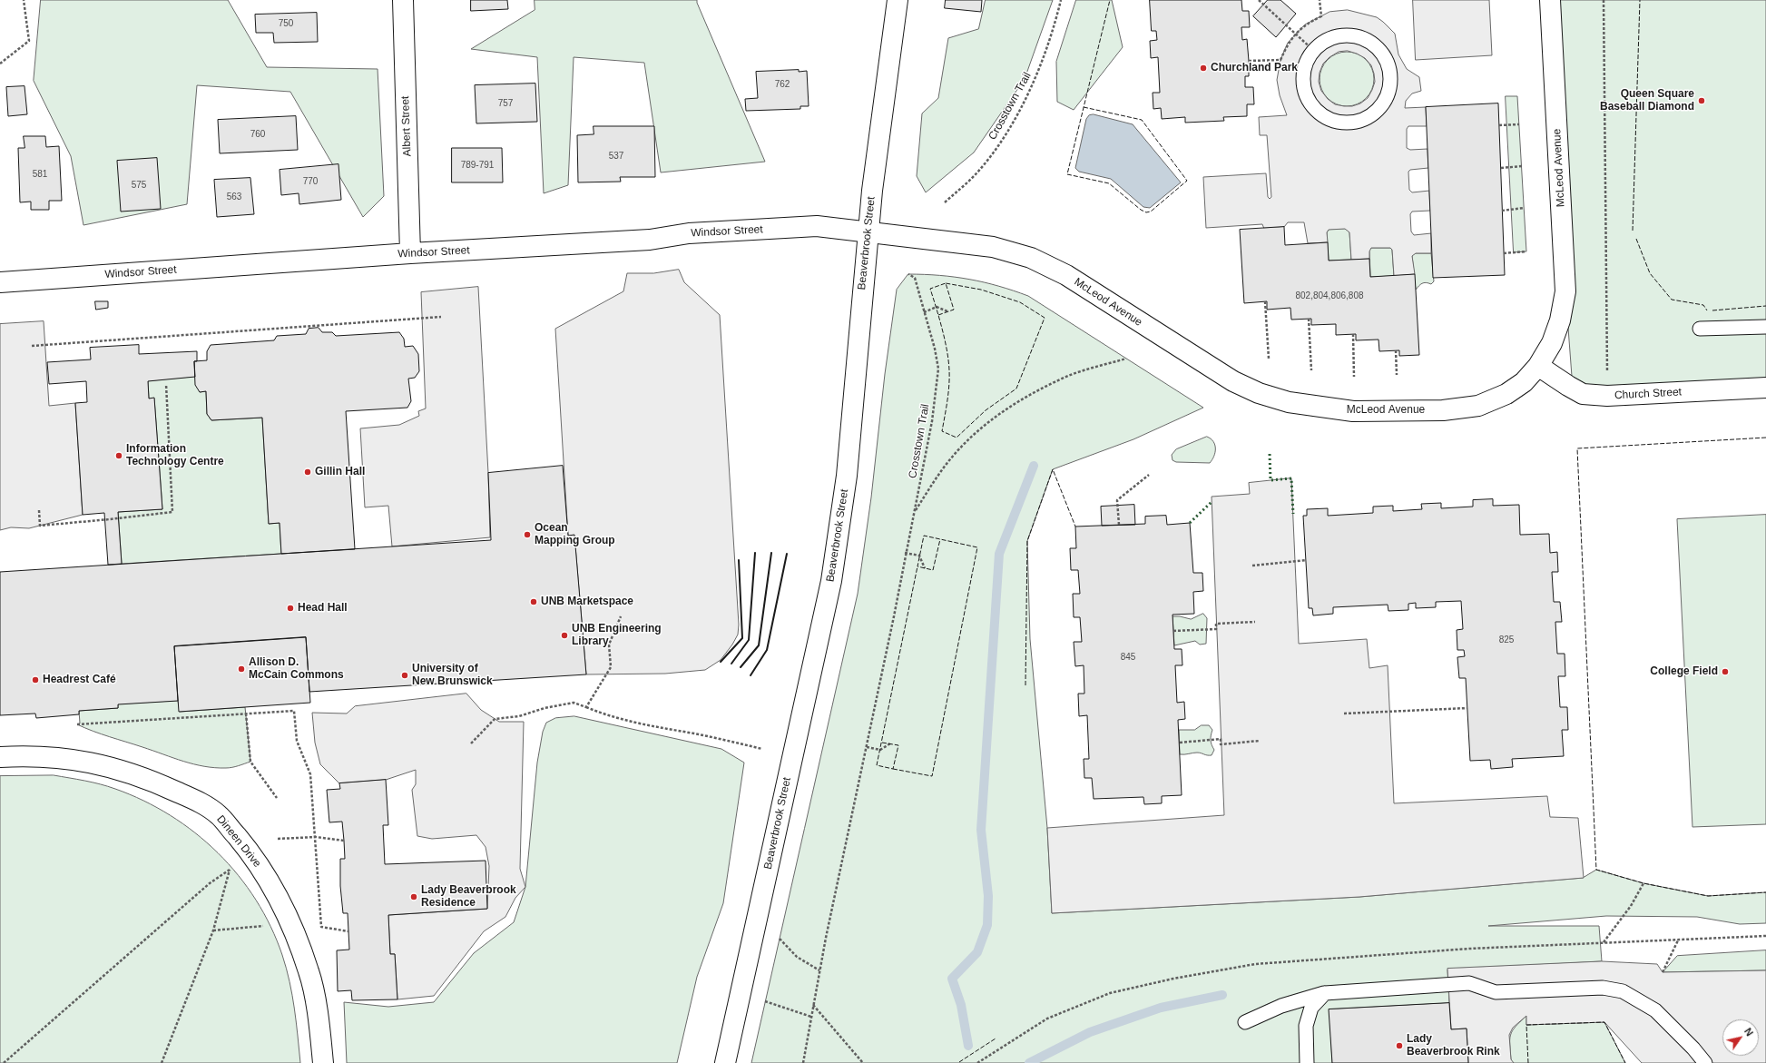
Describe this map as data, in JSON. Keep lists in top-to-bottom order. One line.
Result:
{"streets":{"street":["Albert Street","McLeod Avenue","Windsor Street","Beaverbrook Street","Church Street","Dineen Drive"],"path":["Crosstown Trail"]},"crossings":[["Albert Street","Windsor Street"],["McLeod Avenue","Windsor Street"],["McLeod Avenue","Beaverbrook Street"],["McLeod Avenue","Church Street"],["Windsor Street","Beaverbrook Street"]],"places":["Churchland Park","Queen Square Baseball Diamond","Information Technology Centre","Gillin Hall","Ocean Mapping Group","UNB Marketspace","Head Hall","UNB Engineering Library","Allison D. McCain Commons","College Field","University of New Brunswick","Headrest Café","Lady Beaverbrook Residence","Lady Beaverbrook Rink"],"house_numbers":["750","762","757","760","537","789-791","581","770","575","563","802,804,806,808","825","845"],"north":"top right"}
